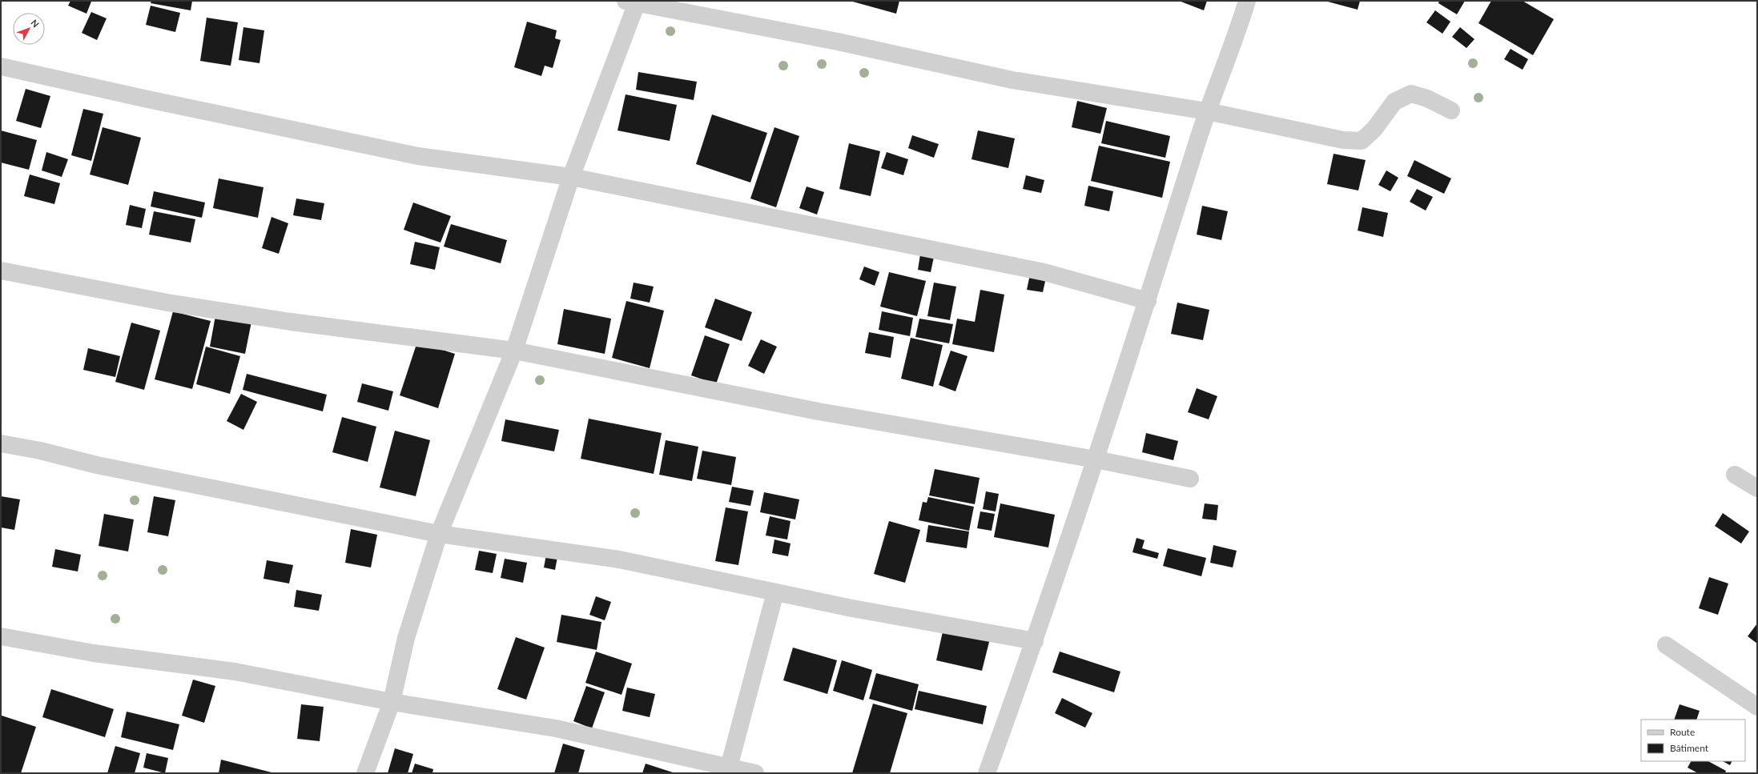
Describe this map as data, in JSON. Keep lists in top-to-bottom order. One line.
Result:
{"legend":["Route","Bâtiment"],"north":"top right"}
